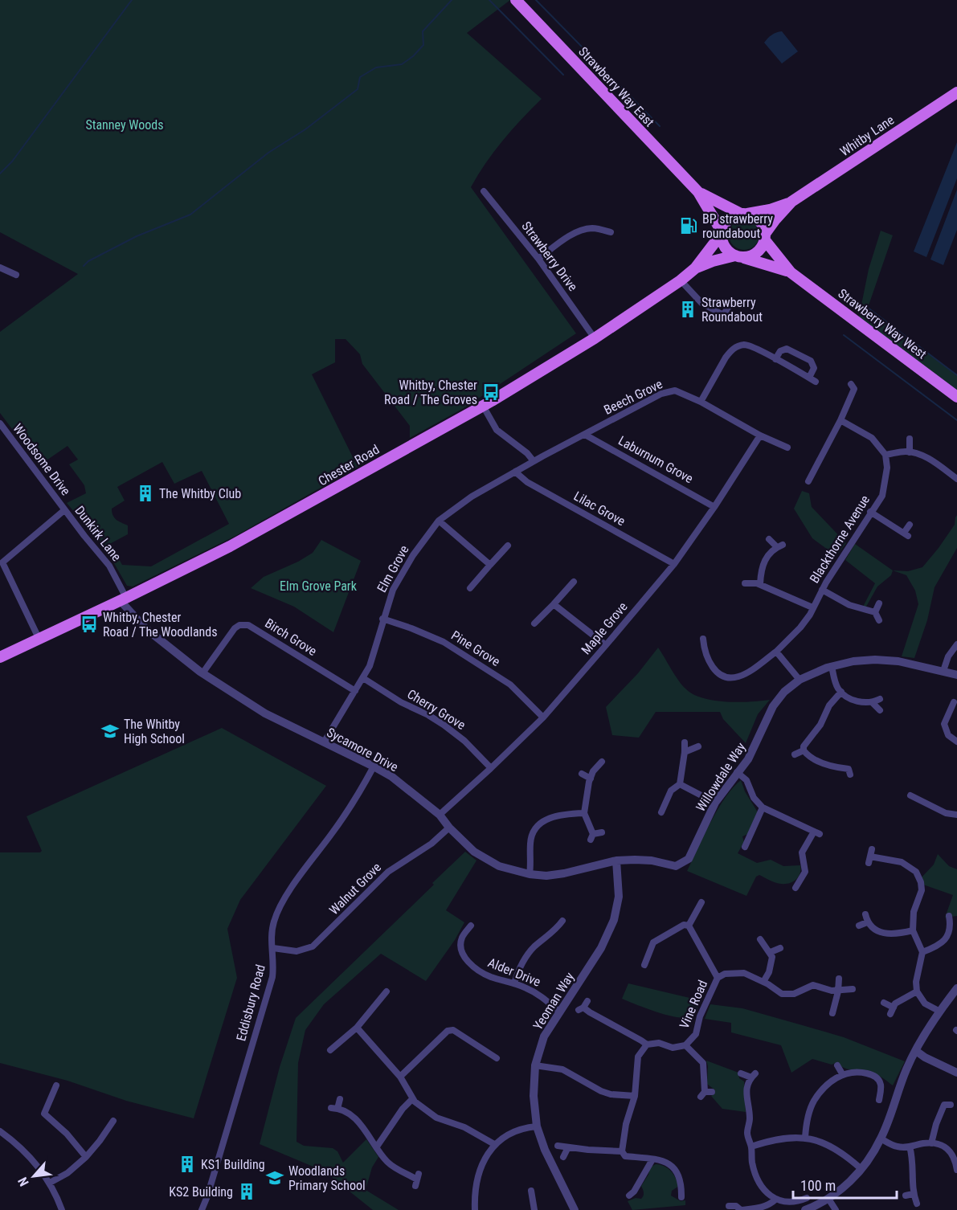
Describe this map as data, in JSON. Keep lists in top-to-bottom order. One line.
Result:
{"streets":{"main road":["Strawberry Way East","Whitby Lane","Strawberry Way West","Chester Road"],"street":["Strawberry Drive","Beech Grove","Woodsome Drive","Laburnum Grove","Lilac Grove","Dunkirk Lane","Blackthorne Avenue","Elm Grove","Maple Grove","Birch Grove","Pine Grove","Cherry Grove","Sycamore Drive","Willowdale Way","Walnut Grove","Alder Drive","Yeoman Way","Eddisbury Road","Vine Road"]},"crossings":[["Strawberry Way East","Whitby Lane"],["Strawberry Way East","Strawberry Way West"],["Strawberry Way East","Chester Road"],["Whitby Lane","Strawberry Way West"],["Whitby Lane","Chester Road"],["Strawberry Drive","Chester Road"],["Strawberry Way West","Chester Road"],["Beech Grove","Laburnum Grove"],["Beech Grove","Elm Grove"],["Beech Grove","Maple Grove"],["Woodsome Drive","Dunkirk Lane"],["Laburnum Grove","Maple Grove"],["Chester Road","Dunkirk Lane"],["Chester Road","Sycamore Drive"],["Lilac Grove","Elm Grove"],["Lilac Grove","Maple Grove"],["Dunkirk Lane","Sycamore Drive"],["Elm Grove","Birch Grove"],["Elm Grove","Pine Grove"],["Elm Grove","Cherry Grove"],["Elm Grove","Sycamore Drive"],["Maple Grove","Pine Grove"],["Maple Grove","Cherry Grove"],["Maple Grove","Sycamore Drive"],["Birch Grove","Sycamore Drive"],["Sycamore Drive","Willowdale Way"],["Sycamore Drive","Walnut Grove"],["Sycamore Drive","Yeoman Way"],["Sycamore Drive","Eddisbury Road"],["Walnut Grove","Eddisbury Road"],["Alder Drive","Yeoman Way"]],"parks":["Stanney Woods","Elm Grove Park"],"places":{"fuel station":["BP strawberry roundabout"],"building":["Strawberry Roundabout","The Whitby Club","KS1 Building","KS2 Building"],"bus stop":["Whitby, Chester Road / The Groves","Whitby, Chester Road / The Woodlands"],"school or university":["The Whitby High School","Woodlands Primary School"]},"scale_bar":"100 m","north":"bottom left"}
